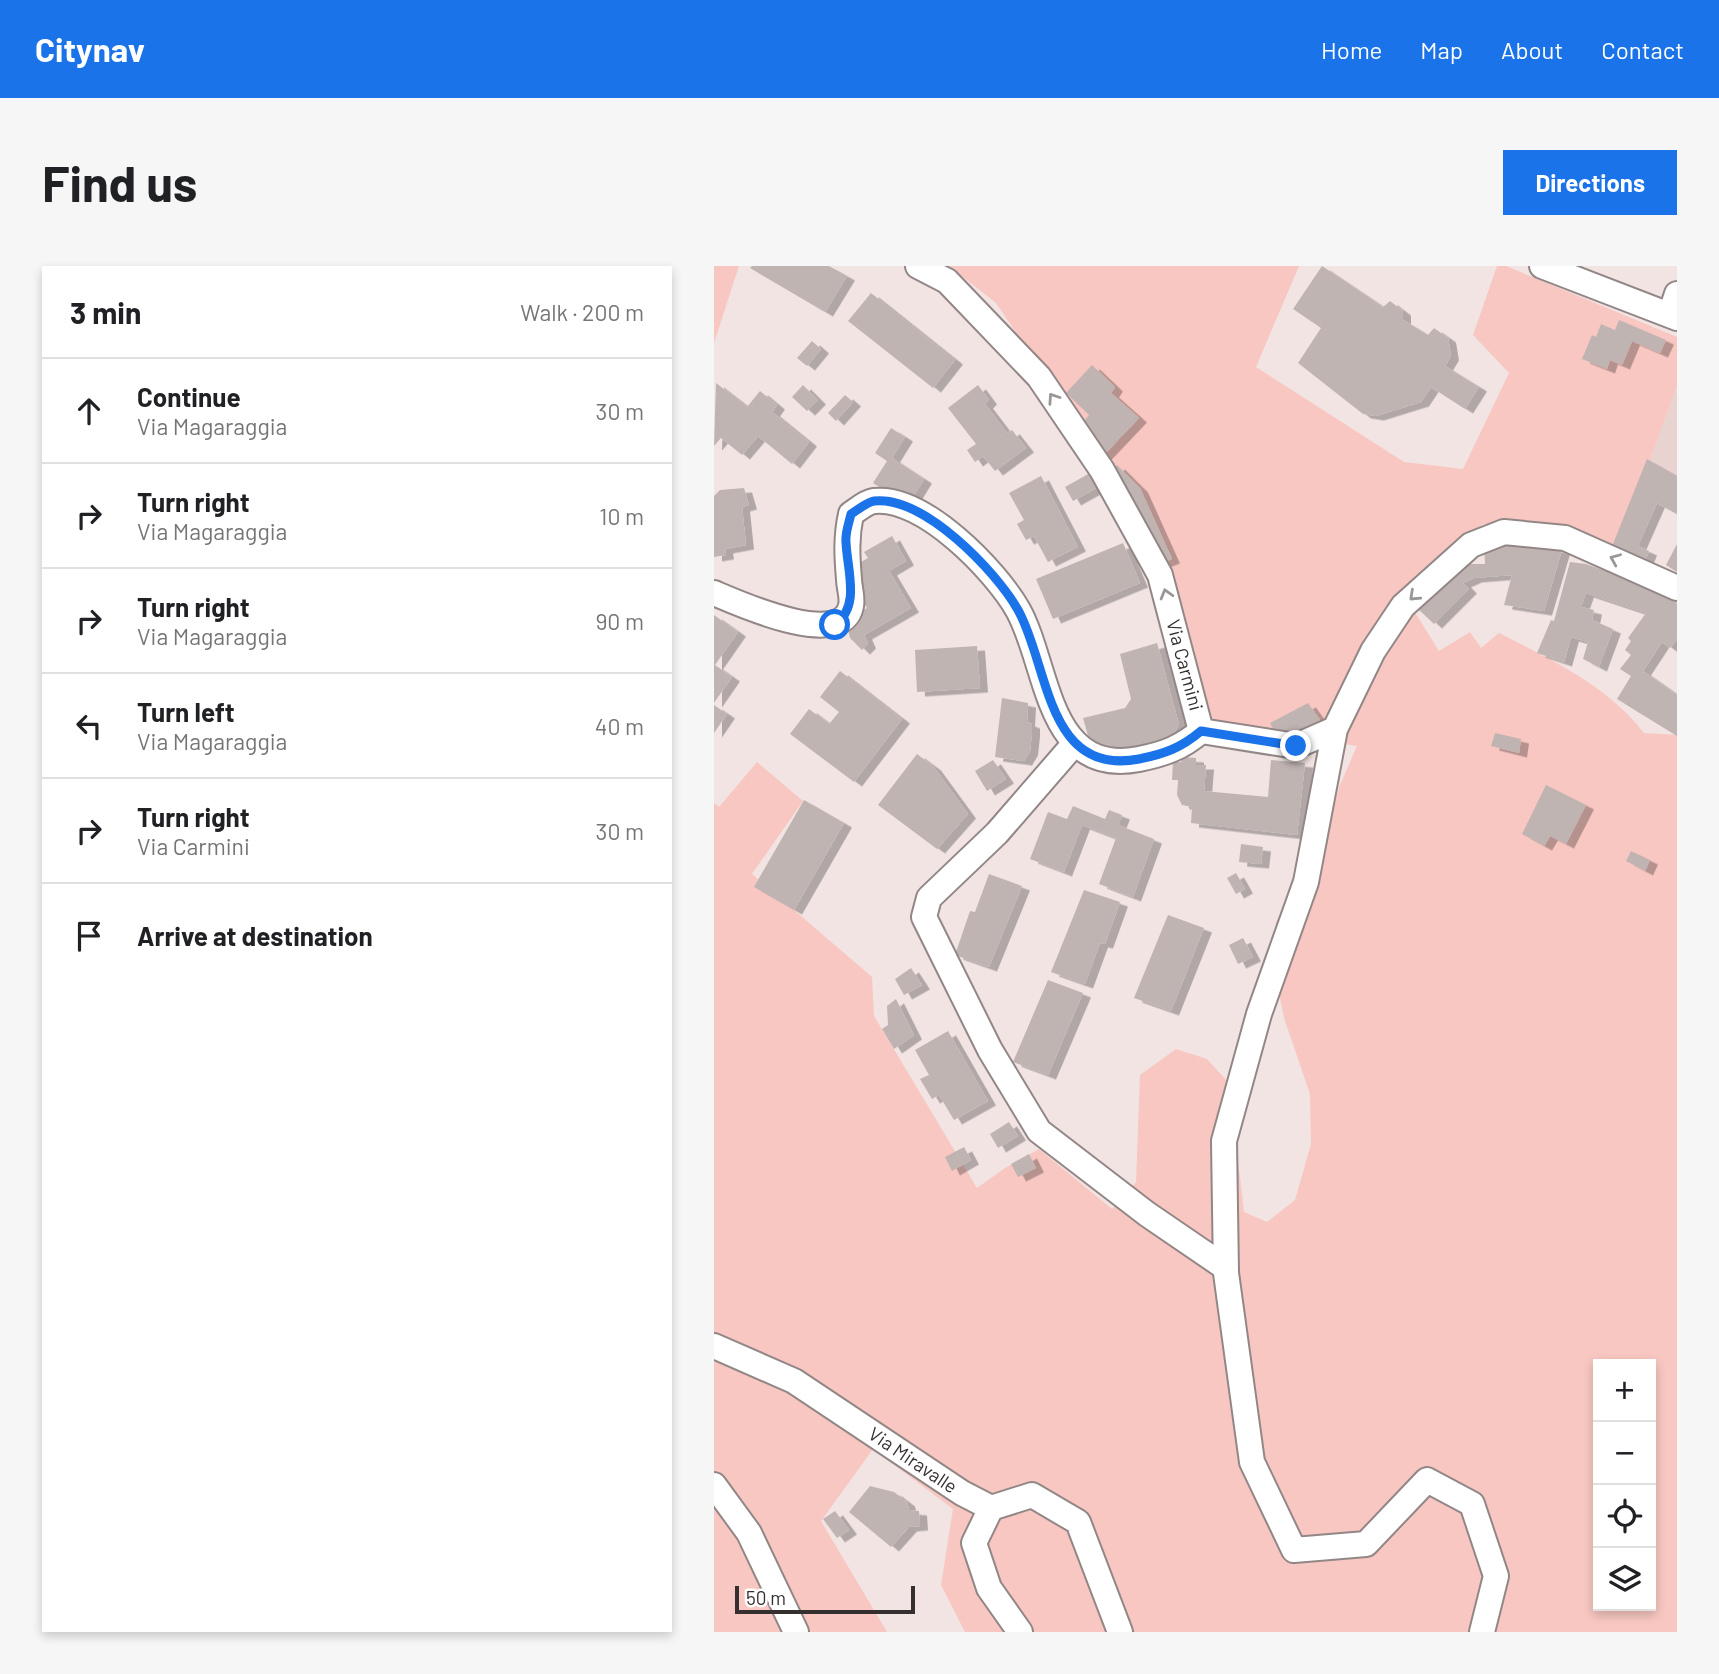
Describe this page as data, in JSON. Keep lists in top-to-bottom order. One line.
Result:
{"streets":{"street":["Via Carmini","Via Miravalle"]},"one_way":["Via Carmini"],"scale_bar":"50 m","page":{"header":"Citynav","nav":["Home","Map","About","Contact"],"buttons":"Directions","title":"Find us","heading":["3 min","Walk · 200 m"],"list":[["Continue","Via Magaraggia","30 m"],["Turn right","Via Magaraggia","10 m"],["Turn right","Via Magaraggia","90 m"],["Turn left","Via Magaraggia","40 m"],["Turn right","Via Carmini","30 m"],"Arrive at destination"],"map_buttons":["+","−"],"scale":"50 m"}}
